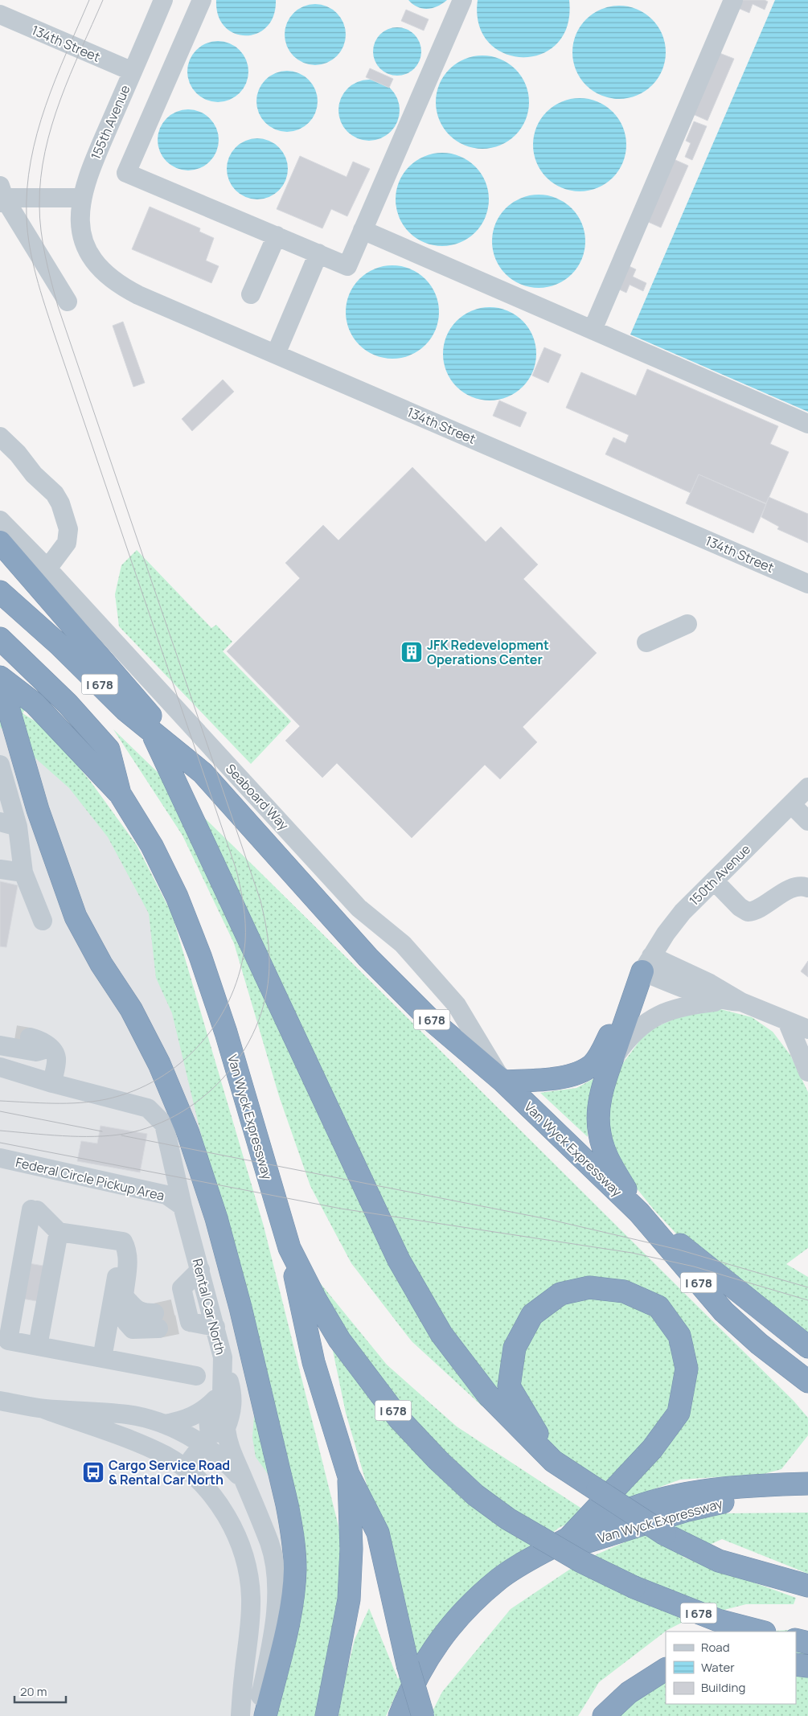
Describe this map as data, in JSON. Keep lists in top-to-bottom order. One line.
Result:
{"streets":{"highway":["I 678","Van Wyck Expressway"],"street":["134th Street","155th Avenue","Seaboard Way","150th Avenue","Federal Circle Pickup Area","Rental Car North"]},"crossings":[["134th Street","155th Avenue"],["Seaboard Way","Van Wyck Expressway"],["Federal Circle Pickup Area","Rental Car North"]],"places":{"building":["JFK Redevelopment Operations Center"],"bus stop":["Cargo Service Road & Rental Car North"]},"legend":["Road","Water","Building"],"scale_bar":"20 m"}
